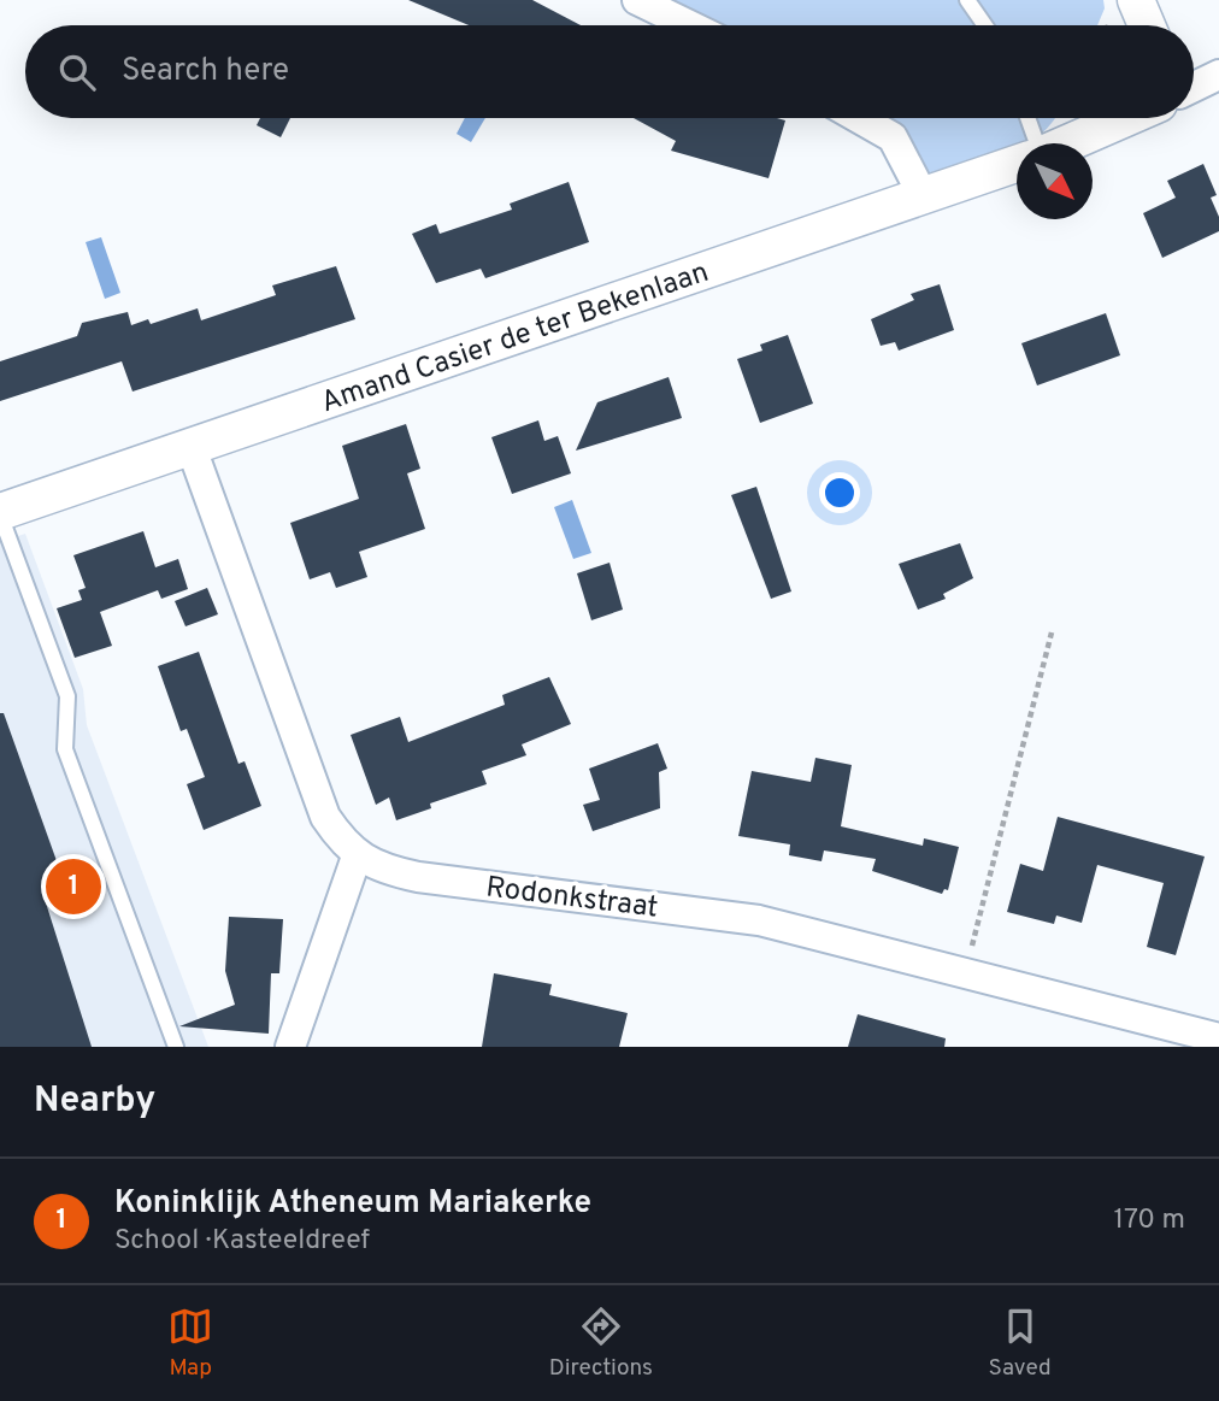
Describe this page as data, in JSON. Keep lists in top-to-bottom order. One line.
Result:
{"streets":{"street":["Amand Casier de ter Bekenlaan","Rodonkstraat"]},"crossings":[["Amand Casier de ter Bekenlaan","Rodonkstraat"]],"north":"bottom right","page":{"search":"Search here","pins":"1","heading":"Nearby","list":[{"mark":"1","name":"Koninklijk Atheneum Mariakerke","note":"School · Kasteeldreef","value":"170 m"}],"nav":["Map","Directions","Saved"]}}
